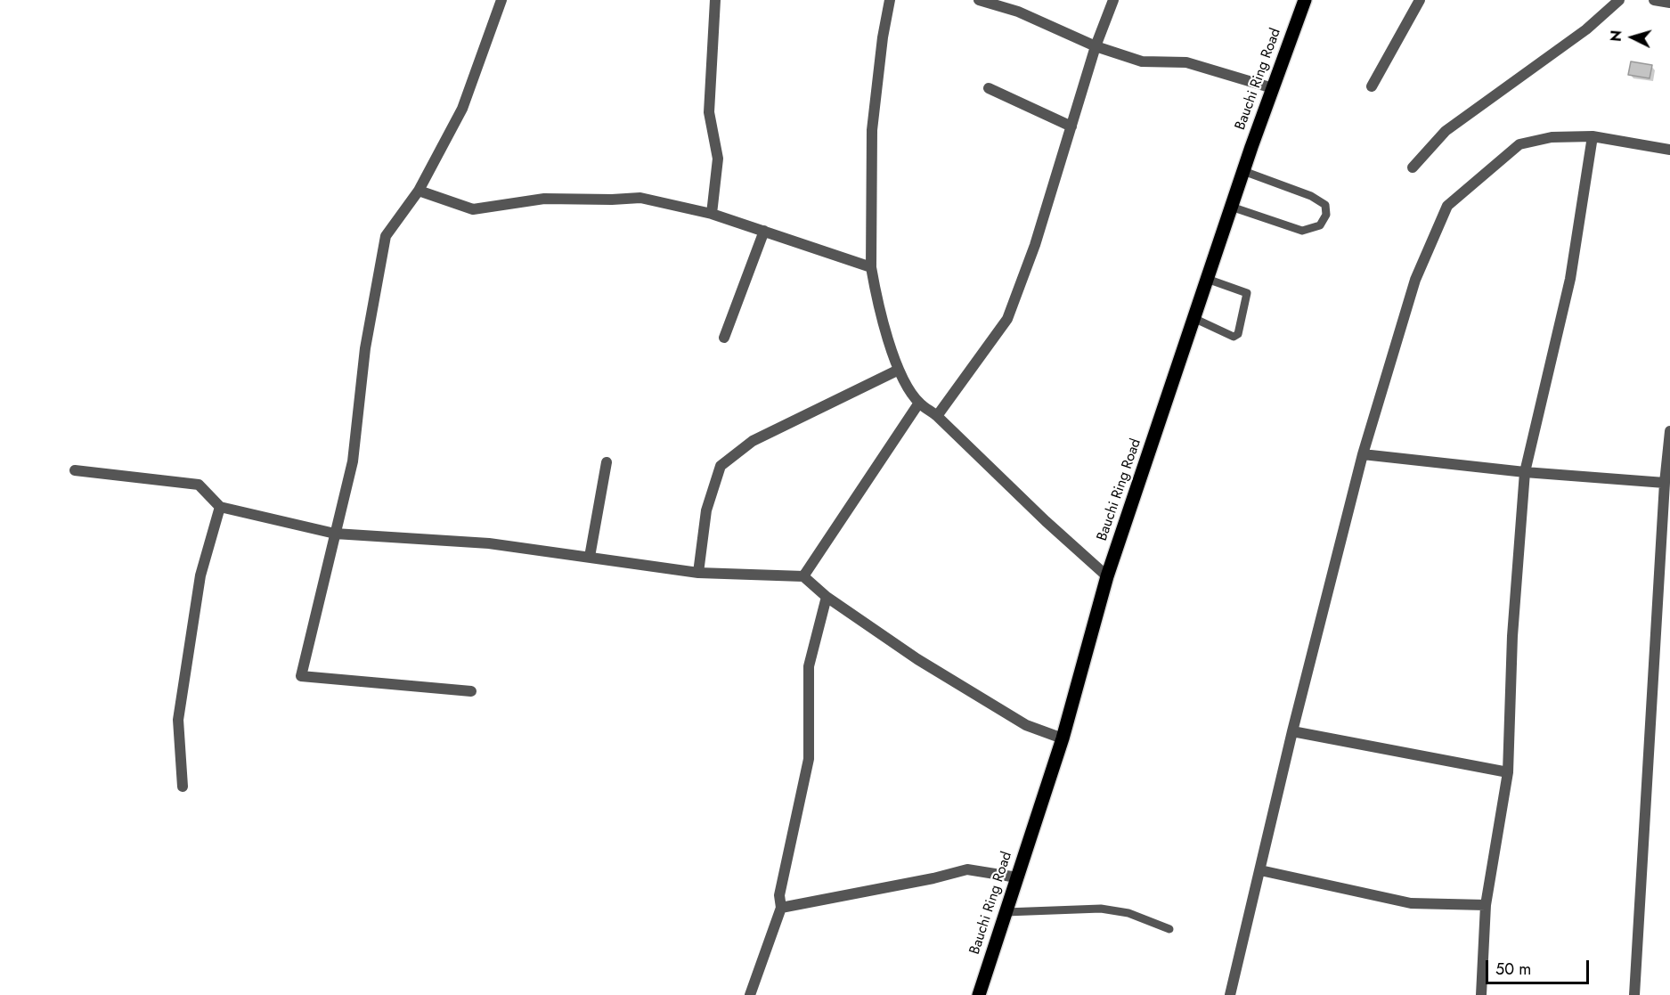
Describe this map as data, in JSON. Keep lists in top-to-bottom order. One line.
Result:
{"streets":{"main road":["Bauchi Ring Road"]},"scale_bar":"50 m","north":"left"}
